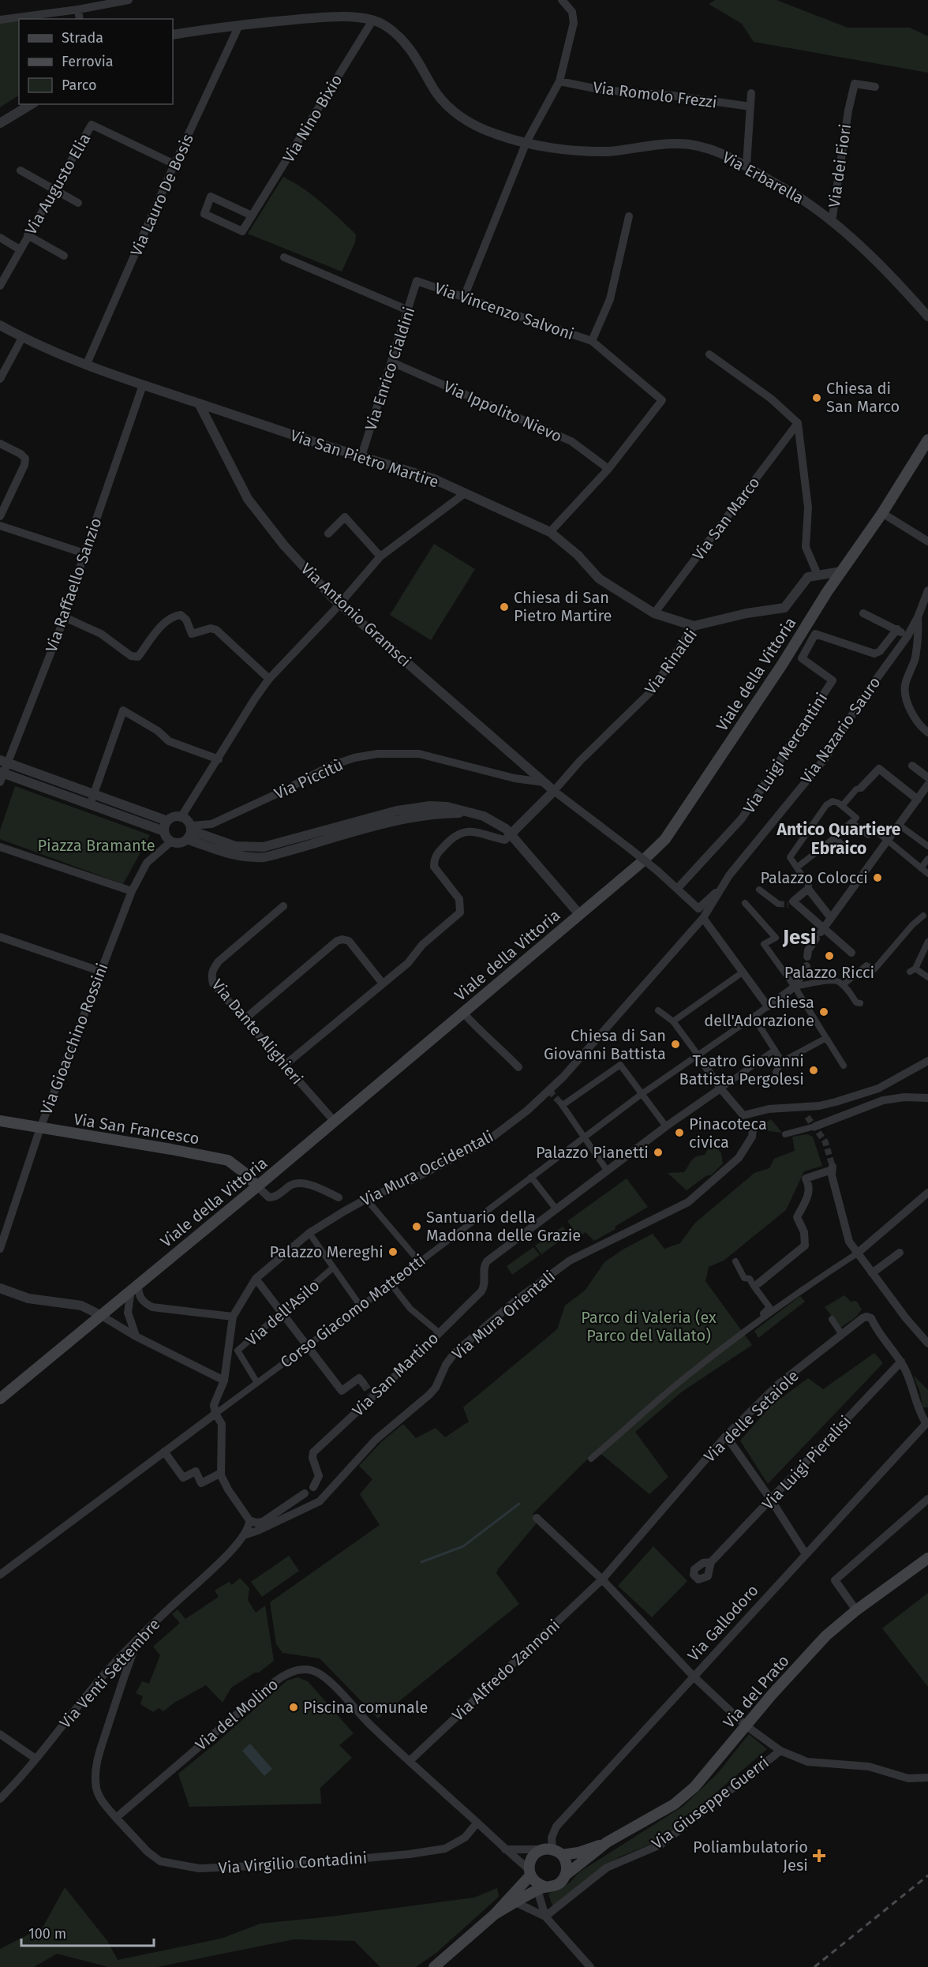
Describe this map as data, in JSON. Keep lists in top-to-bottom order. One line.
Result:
{"streets":{"main road":["Viale della Vittoria","Via San Francesco","Via del Prato"],"street":["Via Romolo Frezzi","Via Nino Bixio","Via dei Fiori","Via Erbarella","Via Augusto Elia","Via Lauro De Bosis","Via Vincenzo Salvoni","Via Enrico Cialdini","Via Ippolito Nievo","Via San Pietro Martire","Via San Marco","Via Raffaello Sanzio","Via Antonio Gramsci","Via Rinaldi","Via Nazario Sauro","Via Luigi Mercantini","Via Piccitù","Via Dante Alighieri","Via Gioacchino Rossini","Via Mura Occidentali","Corso Giacomo Matteotti","Via dell'Asilo","Via Mura Orientali","Via San Martino","Via delle Setaiole","Via Luigi Pieralisi","Via Gallodoro","Via Alfredo Zannoni","Via Venti Settembre","Via del Molino","Via Giuseppe Guerri","Via Virgilio Contadini"]},"crossings":[["Via Nino Bixio","Via Erbarella"],["Via dei Fiori","Via Erbarella"],["Via Erbarella","Via Lauro De Bosis"],["Via Augusto Elia","Via Lauro De Bosis"],["Via Vincenzo Salvoni","Via Enrico Cialdini"],["Via Vincenzo Salvoni","Via Ippolito Nievo"],["Via Enrico Cialdini","Via Ippolito Nievo"],["Via Enrico Cialdini","Via San Pietro Martire"],["Via San Pietro Martire","Via San Marco"],["Via San Pietro Martire","Via Antonio Gramsci"],["Via San Pietro Martire","Via Rinaldi"],["Via Antonio Gramsci","Via Rinaldi"],["Via Antonio Gramsci","Via Nazario Sauro"],["Via Antonio Gramsci","Via Luigi Mercantini"],["Via Antonio Gramsci","Via Piccitù"],["Viale della Vittoria","Via Dante Alighieri"],["Viale della Vittoria","Via San Francesco"],["Via Nazario Sauro","Via Mura Occidentali"],["Via Piccitù","Via Gioacchino Rossini"],["Via Gioacchino Rossini","Via San Francesco"],["Via Mura Occidentali","Corso Giacomo Matteotti"],["Corso Giacomo Matteotti","Via dell'Asilo"],["Via Mura Orientali","Via Venti Settembre"],["Via delle Setaiole","Via Luigi Pieralisi"],["Via delle Setaiole","Via Gallodoro"],["Via delle Setaiole","Via Alfredo Zannoni"],["Via Gallodoro","Via del Prato"],["Via Gallodoro","Via del Molino"],["Via Alfredo Zannoni","Via del Molino"],["Via del Prato","Via del Molino"],["Via del Prato","Via Giuseppe Guerri"],["Via del Molino","Via Virgilio Contadini"]],"districts":["Antico Quartiere Ebraico","Jesi"],"parks":["Piazza Bramante","Parco di Valeria (ex Parco del Vallato)"],"places":{"other":["Chiesa di San Marco","Chiesa di San Pietro Martire","Palazzo Colocci","Palazzo Ricci","Chiesa dell'Adorazione","Chiesa di San Giovanni Battista","Teatro Giovanni Battista Pergolesi","Pinacoteca civica","Palazzo Pianetti","Santuario della Madonna delle Grazie","Palazzo Mereghi","Piscina comunale"],"health":["Poliambulatorio Jesi"]},"legend":["Strada","Ferrovia","Parco"],"scale_bar":"100 m"}
